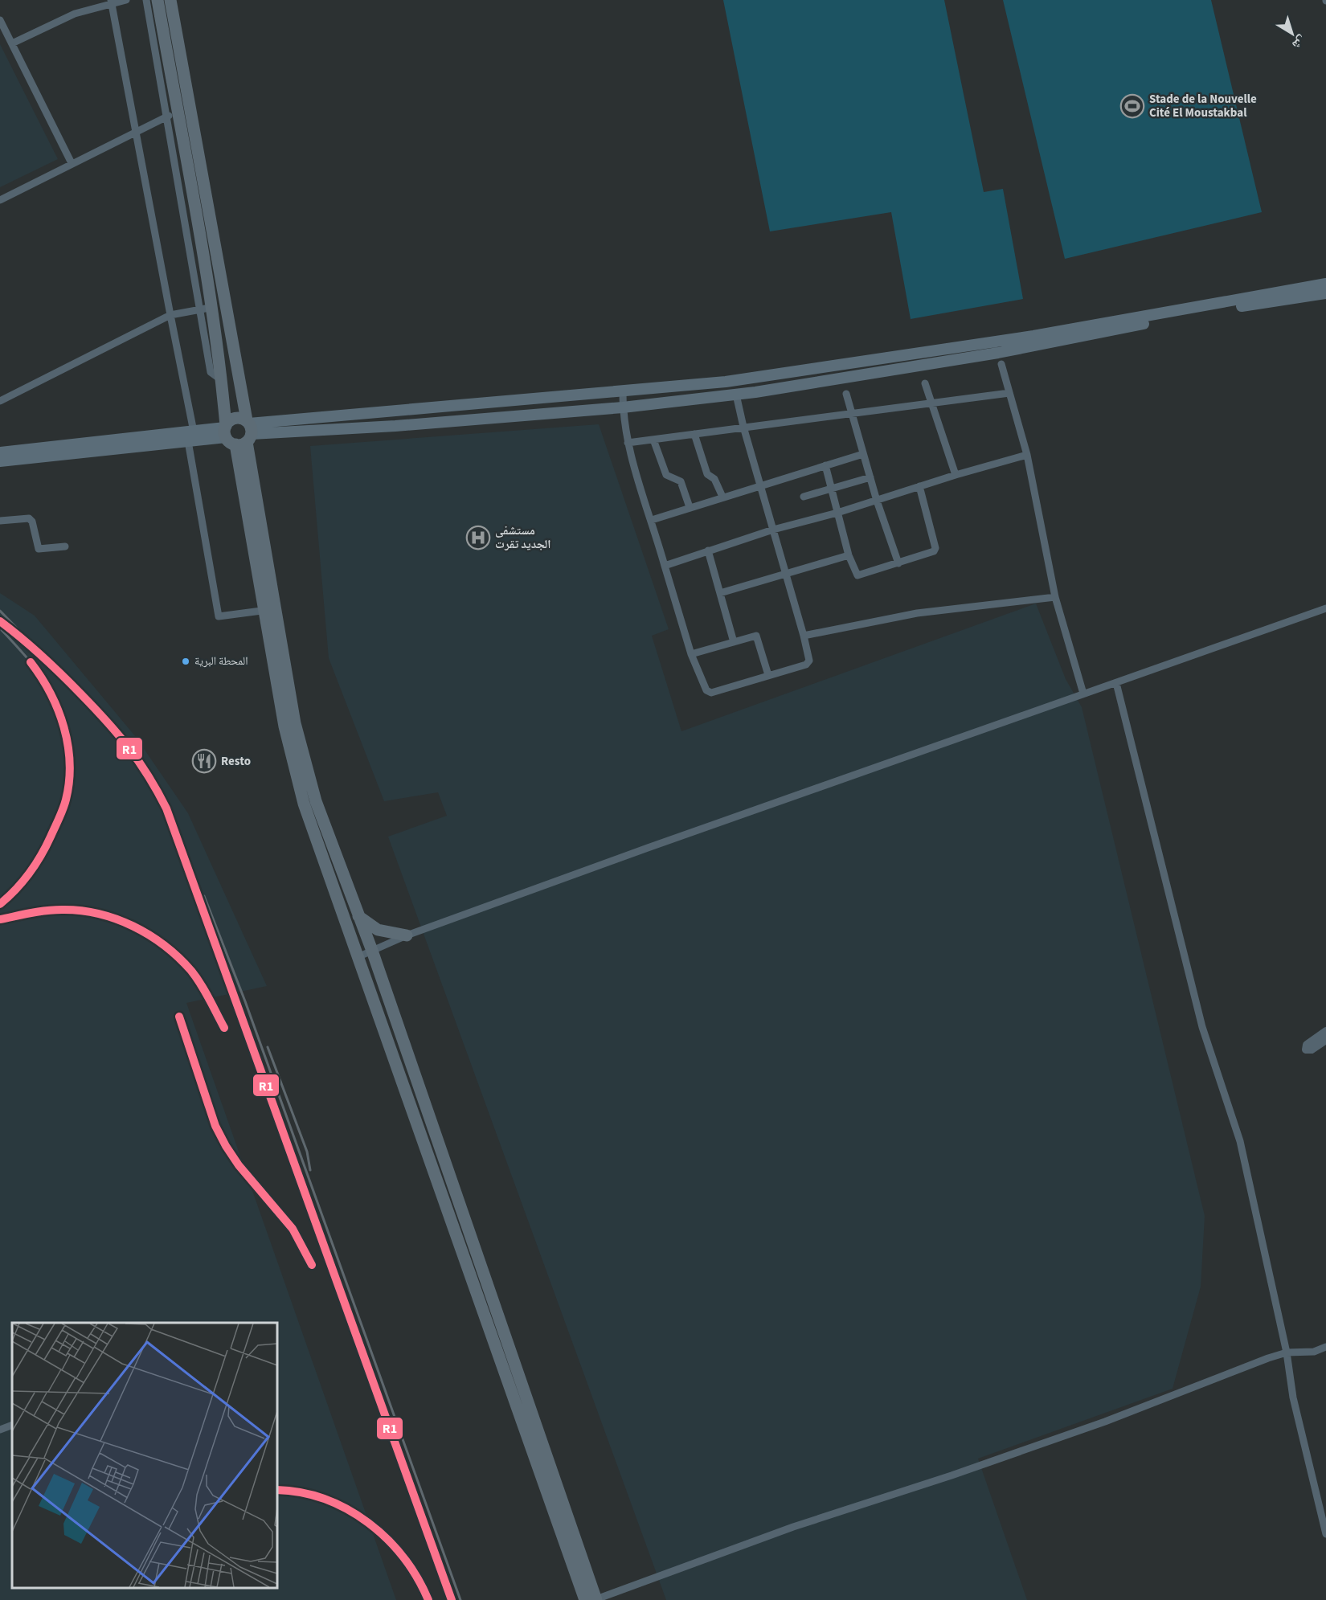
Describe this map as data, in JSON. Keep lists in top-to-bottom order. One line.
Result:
{"places":{"sports":["Stade de la Nouvelle Cité El Moustakbal"],"hospital":["مستشفى الجديد تقرت"],"other":["المحطة البرية"],"restaurant":["Resto"]},"lines":["transit line R1"],"north":"bottom right"}
